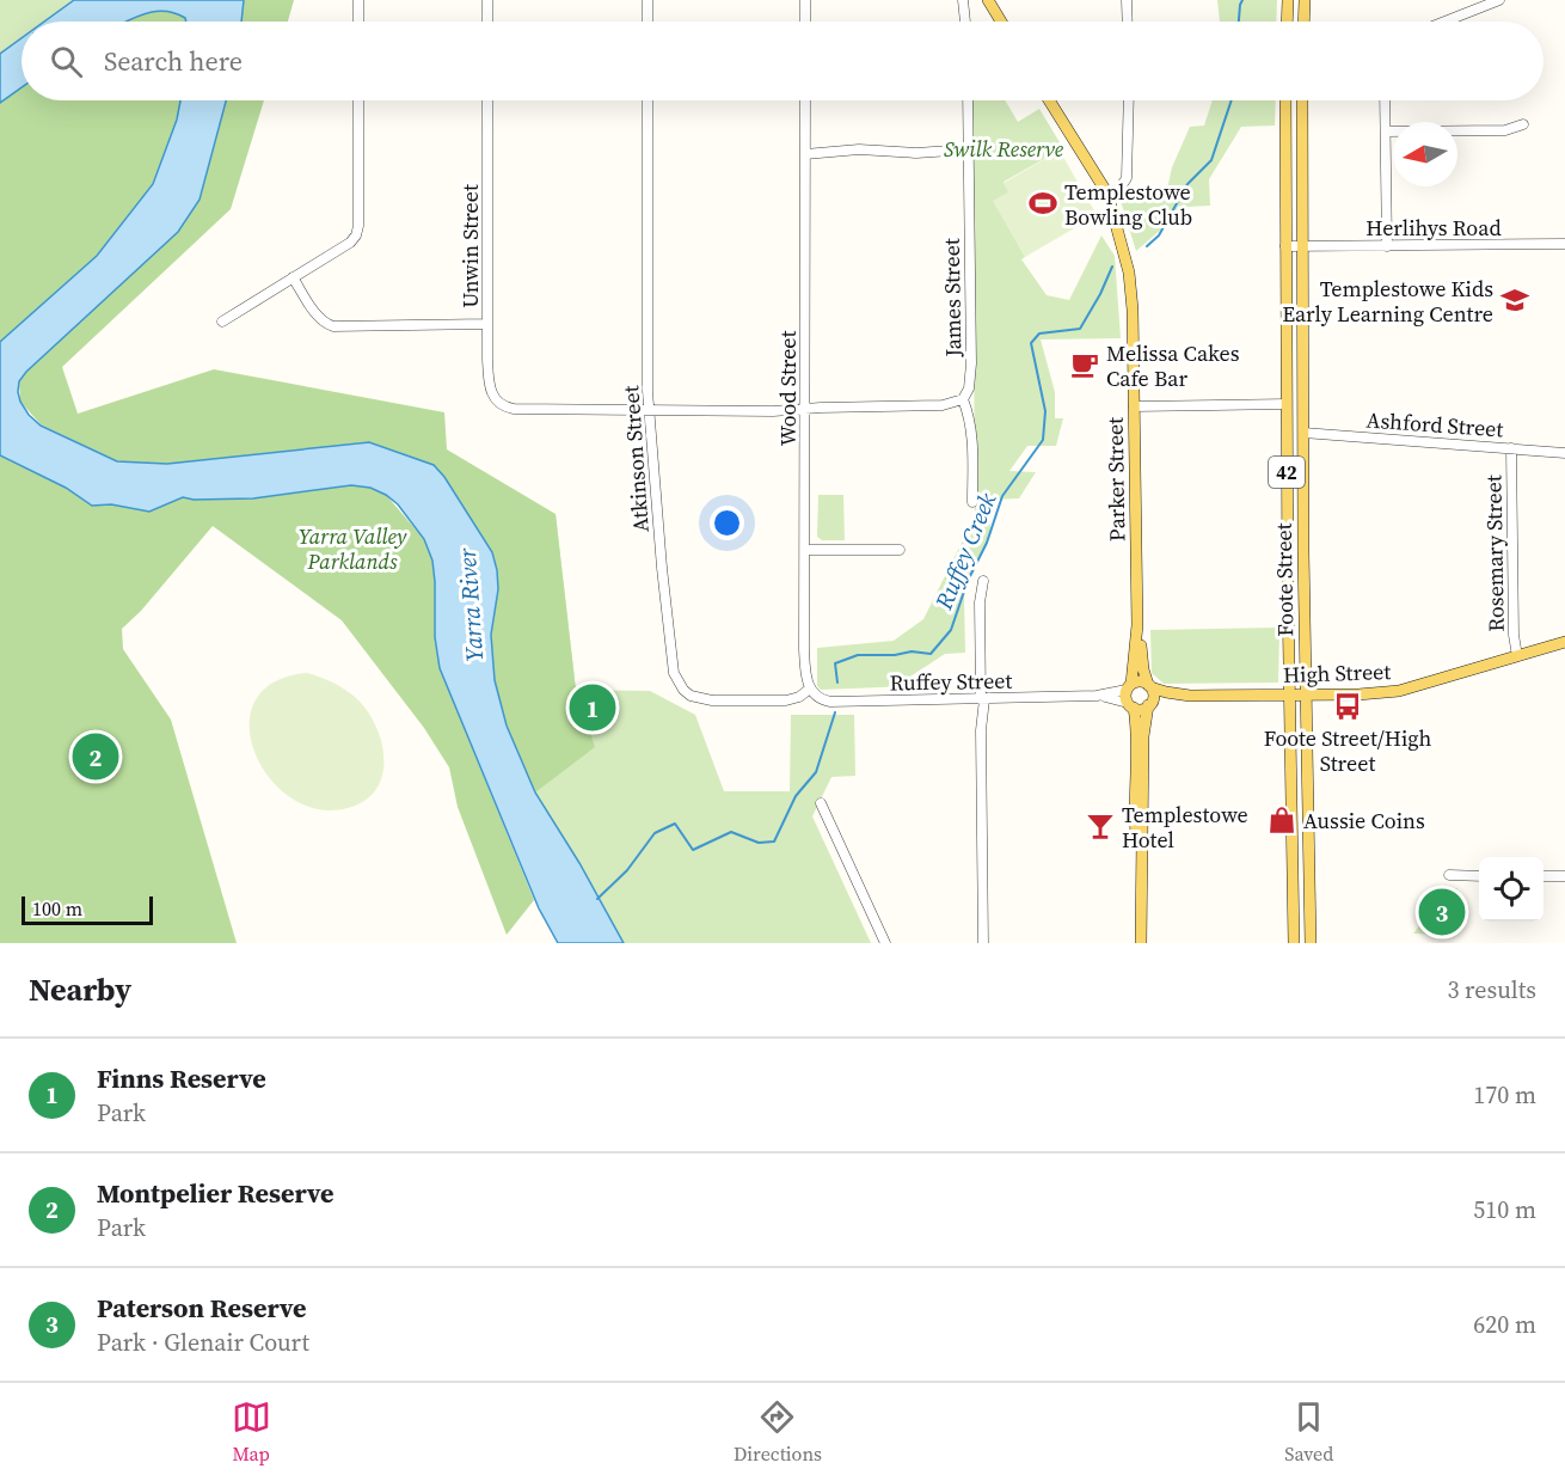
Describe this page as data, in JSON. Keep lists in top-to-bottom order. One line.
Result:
{"streets":{"main road":["42","Parker Street","Foote Street","High Street"],"street":["Herlihys Road","Unwin Street","James Street","Wood Street","Ashford Street","Atkinson Street","Rosemary Street","Ruffey Street"]},"crossings":[["Herlihys Road","Foote Street"],["Unwin Street","Atkinson Street"],["Wood Street","Atkinson Street"],["Wood Street","Ruffey Street"],["Ashford Street","Rosemary Street"],["Ashford Street","Foote Street"],["Atkinson Street","Ruffey Street"],["Parker Street","High Street"],["Parker Street","Ruffey Street"],["Rosemary Street","High Street"],["Foote Street","High Street"],["High Street","Ruffey Street"]],"water":["Ruffey Creek","Yarra River"],"parks":["Swilk Reserve","Yarra Valley Parklands"],"places":{"sports":["Templestowe Bowling Club"],"school or university":["Templestowe Kids Early Learning Centre"],"cafe":["Melissa Cakes Cafe Bar"],"bus stop":["Foote Street/High Street"],"shop":["Aussie Coins"],"bar":["Templestowe Hotel"]},"scale_bar":"100 m","north":"left","page":{"search":"Search here","pins":["1","2","3"],"scale":"100 m","heading":["Nearby","3 results"],"list":[{"mark":"1","name":"Finns Reserve","note":"Park","value":"170 m"},{"mark":"2","name":"Montpelier Reserve","note":"Park","value":"510 m"},{"mark":"3","name":"Paterson Reserve","note":"Park · Glenair Court","value":"620 m"}],"nav":["Map","Directions","Saved"]}}
